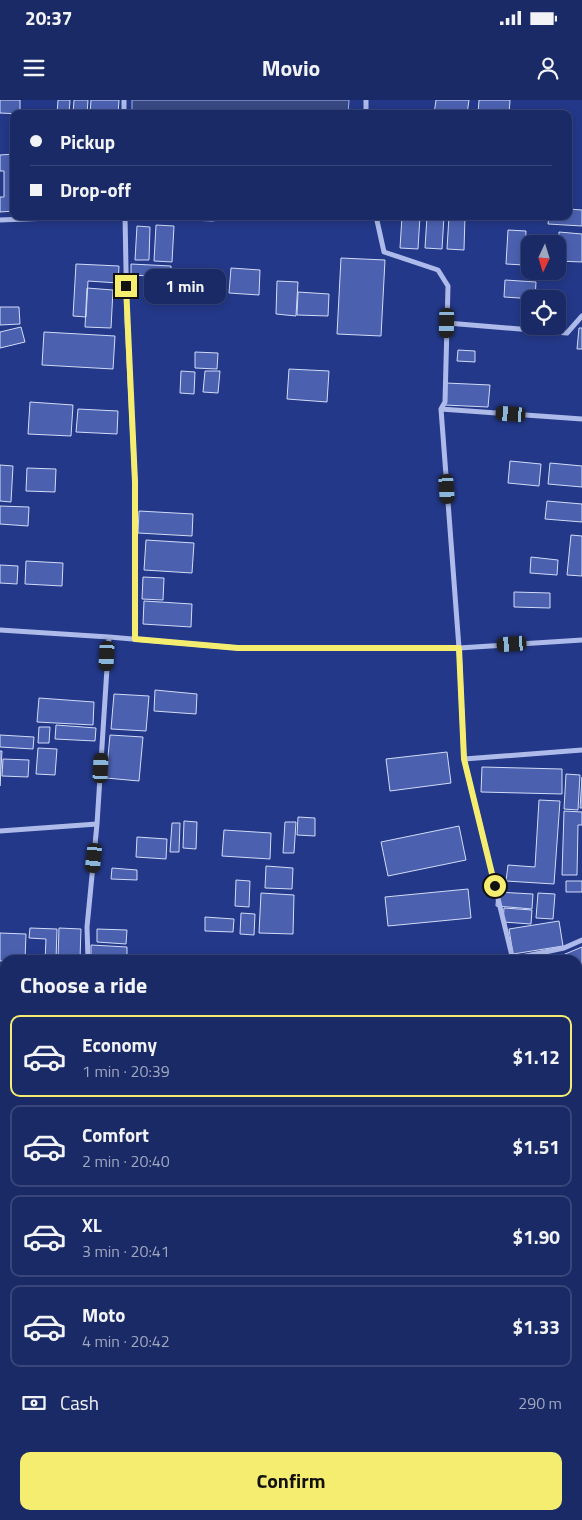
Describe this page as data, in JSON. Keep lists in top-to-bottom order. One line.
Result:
{"north":"bottom","page":{"status":"20:37","header":"Movio","banner":["Pickup","Drop-off"],"bubble":"1 min","heading":"Choose a ride","list":[{"name":"Economy","note":"1 min · 20:39","value":"$1.12"},{"name":"Comfort","note":"2 min · 20:40","value":"$1.51"},{"name":"XL","note":"3 min · 20:41","value":"$1.90"},{"name":"Moto","note":"4 min · 20:42","value":"$1.33"}],"pay":["Cash","290 m"],"buttons":"Confirm"}}
